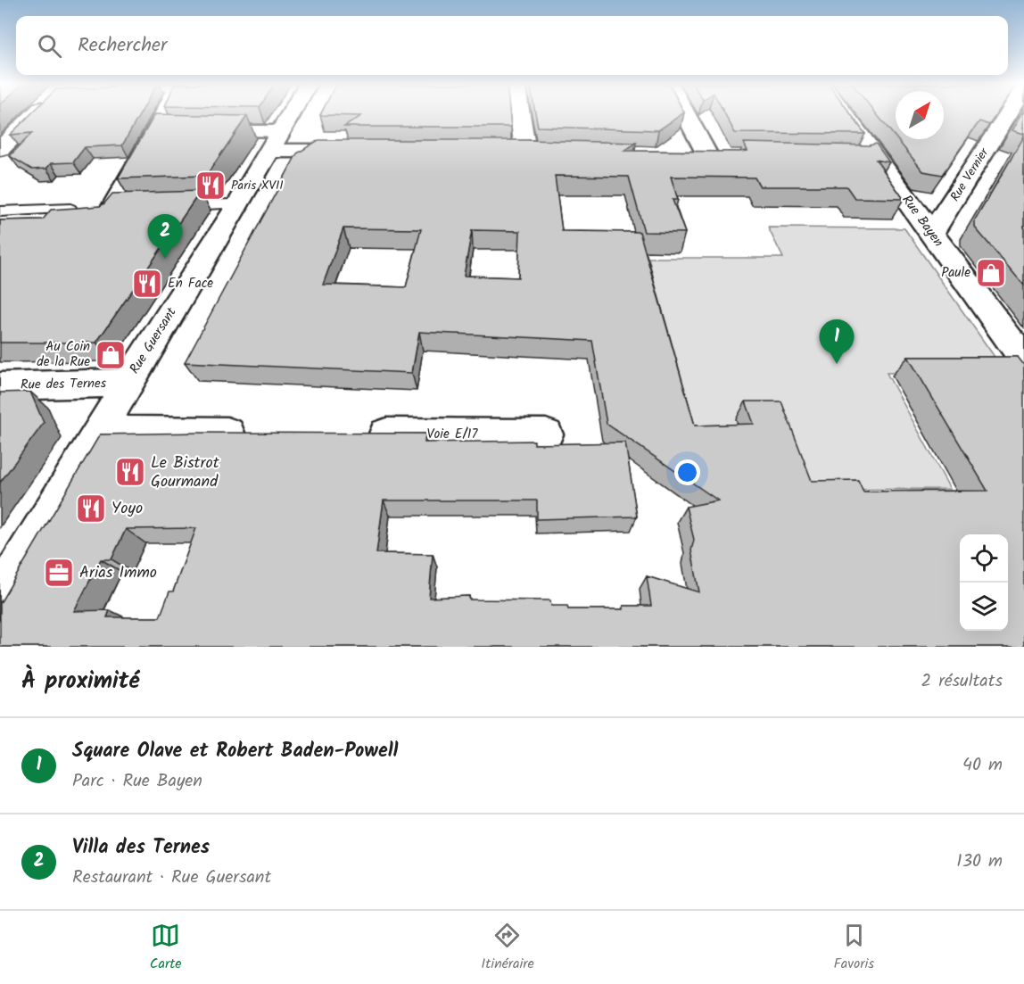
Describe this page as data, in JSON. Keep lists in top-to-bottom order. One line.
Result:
{"streets":{"street":["Rue Vernier","Rue Bayen","Rue Guersant","Rue des Ternes","Voie E/17"]},"crossings":[["Rue Vernier","Rue Bayen"],["Rue Guersant","Rue des Ternes"]],"places":{"restaurant":["Paris XVII","En Face","Le Bistrot Gourmand","Yoyo"],"shop":["Paule","Au Coin de la Rue"],"office":["Arias Immo"]},"north":"top right","page":{"search":"Rechercher","pins":["2","1"],"heading":["À proximité","2 résultats"],"list":[{"mark":"1","name":"Square Olave et Robert Baden-Powell","note":"Parc · Rue Bayen","value":"40 m"},{"mark":"2","name":"Villa des Ternes","note":"Restaurant · Rue Guersant","value":"130 m"}],"nav":["Carte","Itinéraire","Favoris"]}}
